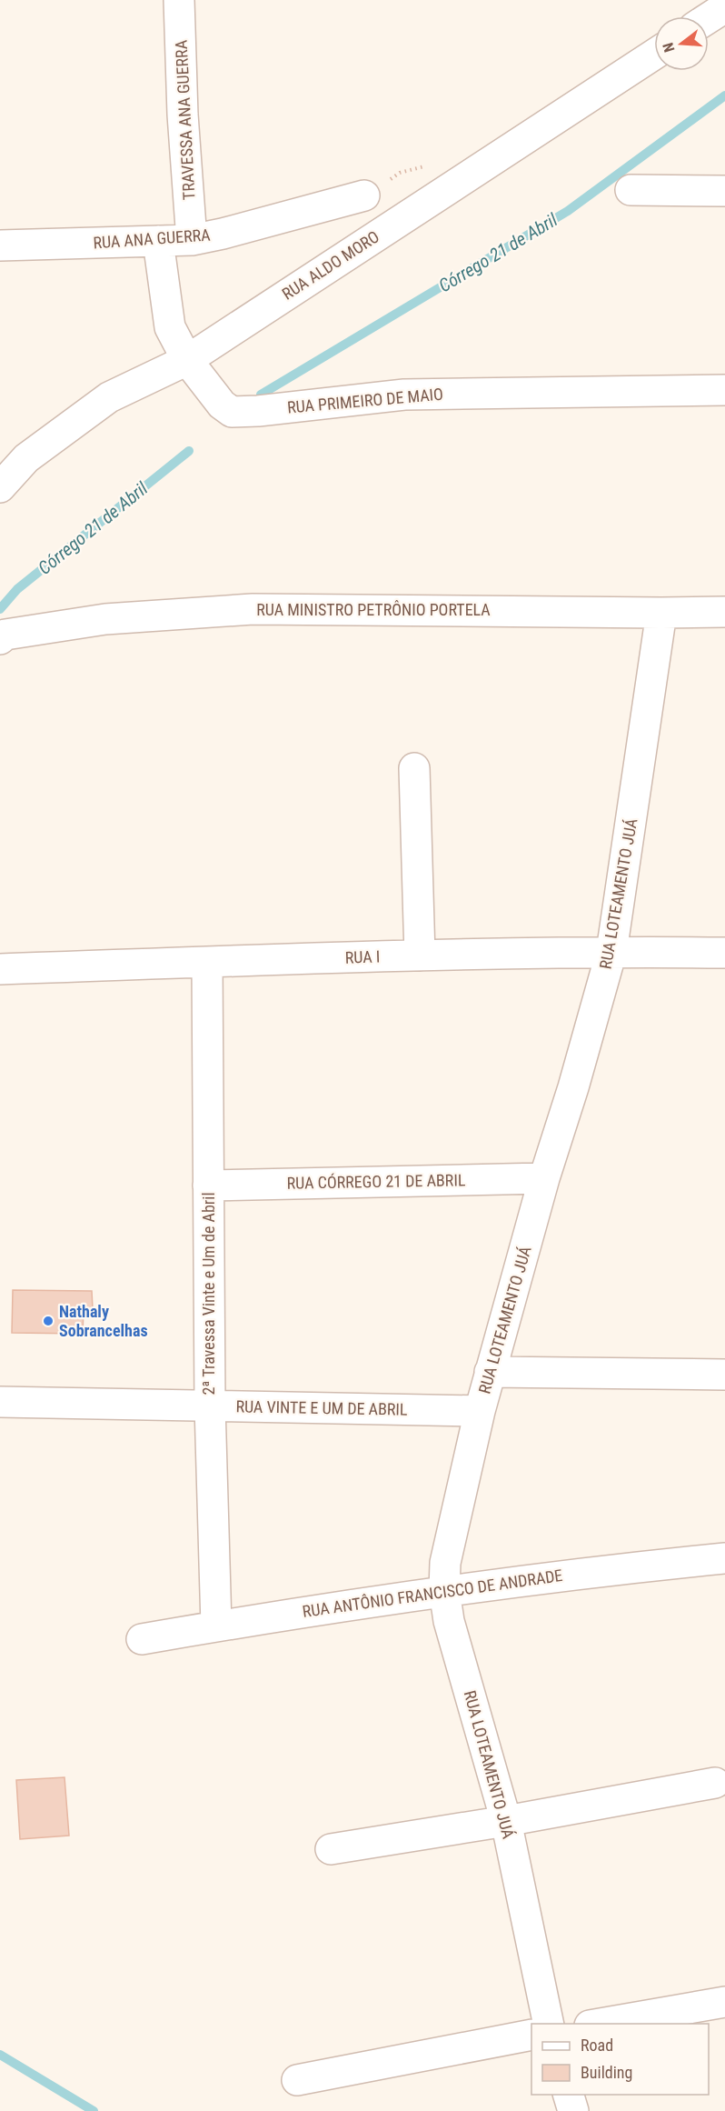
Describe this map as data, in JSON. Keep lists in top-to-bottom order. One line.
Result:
{"streets":{"street":["TRAVESSA ANA GUERRA","RUA ANA GUERRA","RUA ALDO MORO","RUA PRIMEIRO DE MAIO","RUA MINISTRO PETRÔNIO PORTELA","RUA LOTEAMENTO JUÁ","RUA I","RUA CÓRREGO 21 DE ABRIL","2ª Travessa Vinte e Um de Abril","RUA VINTE E UM DE ABRIL","RUA ANTÔNIO FRANCISCO DE ANDRADE"]},"crossings":[["TRAVESSA ANA GUERRA","RUA ANA GUERRA"],["RUA ANA GUERRA","RUA PRIMEIRO DE MAIO"],["RUA ALDO MORO","RUA PRIMEIRO DE MAIO"],["RUA MINISTRO PETRÔNIO PORTELA","RUA LOTEAMENTO JUÁ"],["RUA LOTEAMENTO JUÁ","RUA I"],["RUA LOTEAMENTO JUÁ","RUA CÓRREGO 21 DE ABRIL"],["RUA LOTEAMENTO JUÁ","RUA VINTE E UM DE ABRIL"],["RUA LOTEAMENTO JUÁ","RUA ANTÔNIO FRANCISCO DE ANDRADE"],["RUA I","2ª Travessa Vinte e Um de Abril"],["RUA CÓRREGO 21 DE ABRIL","2ª Travessa Vinte e Um de Abril"],["2ª Travessa Vinte e Um de Abril","RUA VINTE E UM DE ABRIL"],["2ª Travessa Vinte e Um de Abril","RUA ANTÔNIO FRANCISCO DE ANDRADE"]],"water":["Córrego 21 de Abril"],"places":["Nathaly Sobrancelhas"],"legend":["Road","Building"],"north":"left"}
